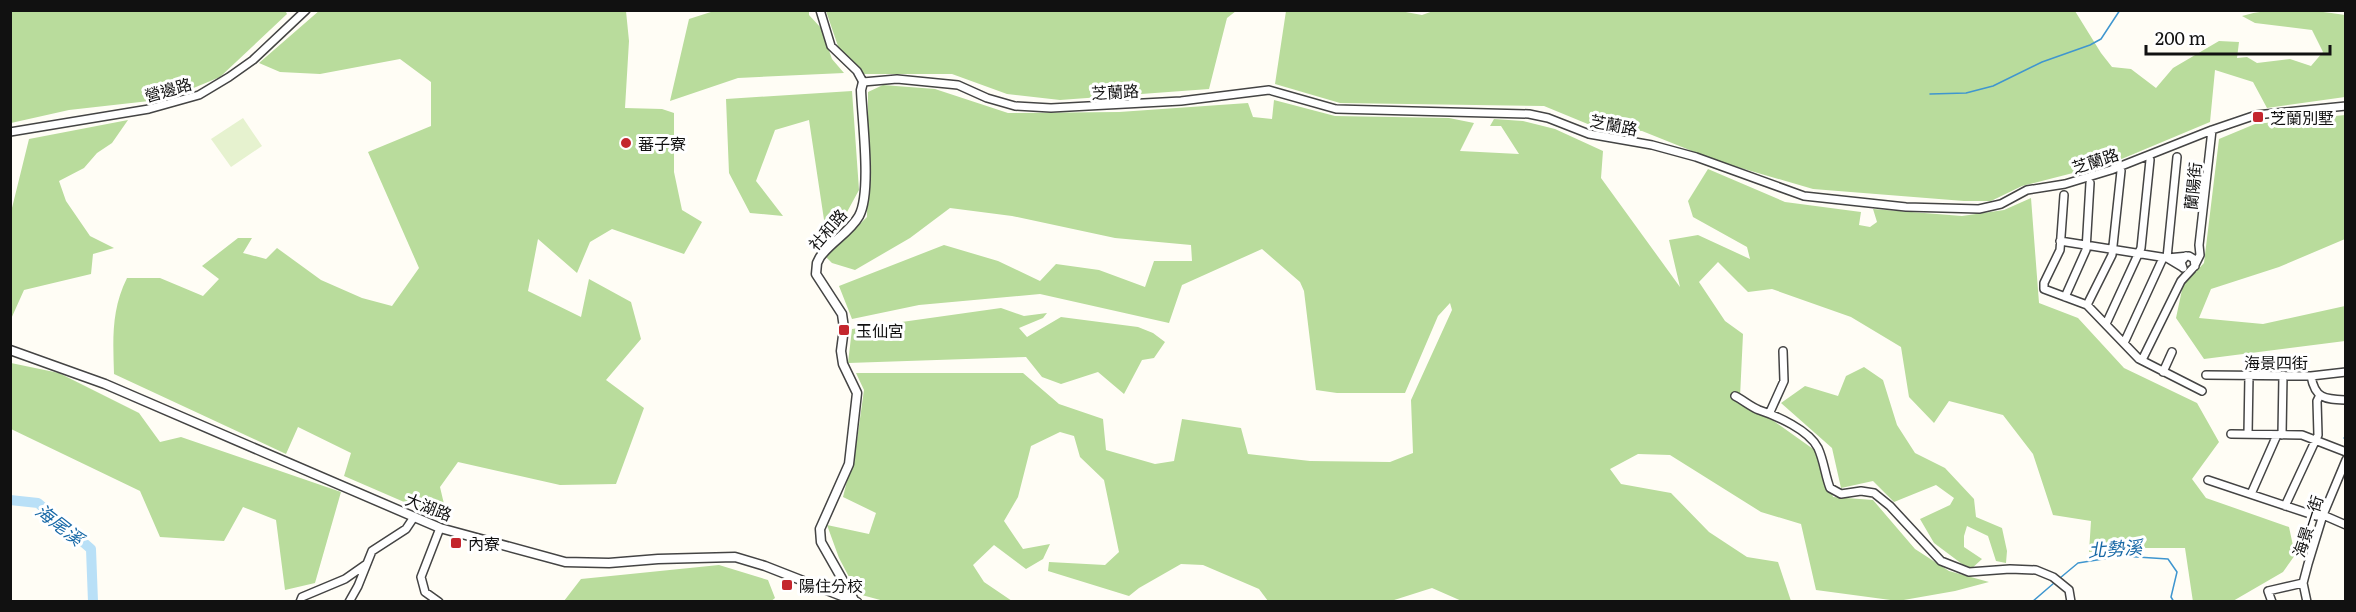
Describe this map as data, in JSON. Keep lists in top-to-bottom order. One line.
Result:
{"streets":{"street":["營邊路","芝蘭路","蘭陽街","社和路","海景四街","大湖路","海景一街"]},"crossings":[["芝蘭路","蘭陽街"],["芝蘭路","社和路"],["社和路","大湖路"]],"water":["海尾溪","北勢溪"],"places":{"transit":["芝蘭別墅","玉仙宮","內寮","陽住分校"],"other":["蕃子寮"]},"scale_bar":"200 m"}
